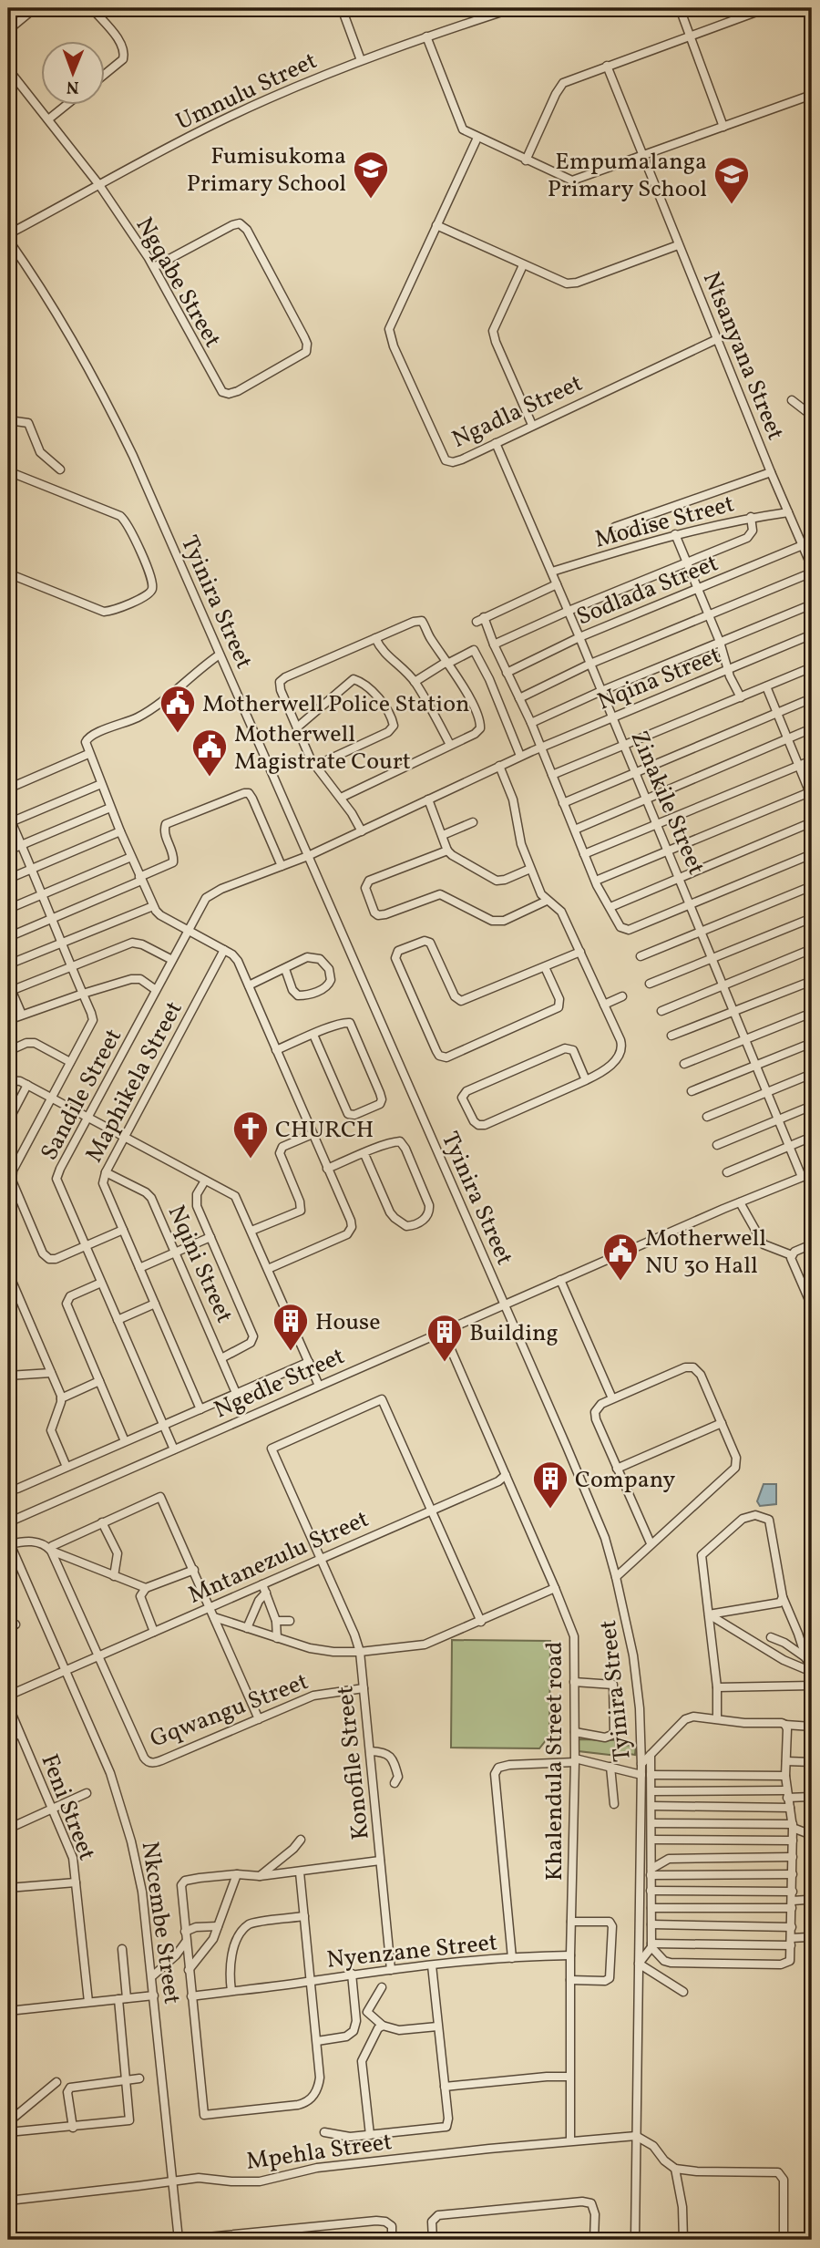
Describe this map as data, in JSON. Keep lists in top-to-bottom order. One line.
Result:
{"streets":{"street":["Umnulu Street","Ngqabe Street","Ntsanyana Street","Ngadla Street","Modise Street","Sodlada Street","Tyinira Street","Nqina Street","Zinakile Street","Maphikela Street","Sandile Street","Nqini Street","Ngedle Street","Mntanezulu Street","Gqwangu Street","Khalendula Street road","Konofile Street","Feni Street","Nkcembe Street","Nyenzane Street","Mpehla Street"]},"crossings":[["Umnulu Street","Ngqabe Street"],["Ntsanyana Street","Ngadla Street"],["Ntsanyana Street","Modise Street"],["Ntsanyana Street","Sodlada Street"],["Ngadla Street","Zinakile Street"],["Modise Street","Zinakile Street"],["Sodlada Street","Zinakile Street"],["Tyinira Street","Sandile Street"],["Tyinira Street","Ngedle Street"],["Tyinira Street","Mpehla Street"],["Nqina Street","Zinakile Street"],["Nqina Street","Sandile Street"],["Zinakile Street","Ngedle Street"],["Maphikela Street","Nqini Street"],["Sandile Street","Ngedle Street"],["Ngedle Street","Khalendula Street road"],["Mntanezulu Street","Gqwangu Street"],["Mntanezulu Street","Khalendula Street road"],["Mntanezulu Street","Konofile Street"],["Mntanezulu Street","Nkcembe Street"],["Gqwangu Street","Konofile Street"],["Khalendula Street road","Nyenzane Street"],["Khalendula Street road","Mpehla Street"],["Konofile Street","Nyenzane Street"],["Nkcembe Street","Mpehla Street"]],"places":{"school or university":["Fumisukoma Primary School","Empumalanga Primary School"],"public building":["Motherwell Police Station","Motherwell Magistrate Court","Motherwell NU 30 Hall"],"church":["CHURCH"],"building":["House","Building","Company"]},"north":"bottom"}
